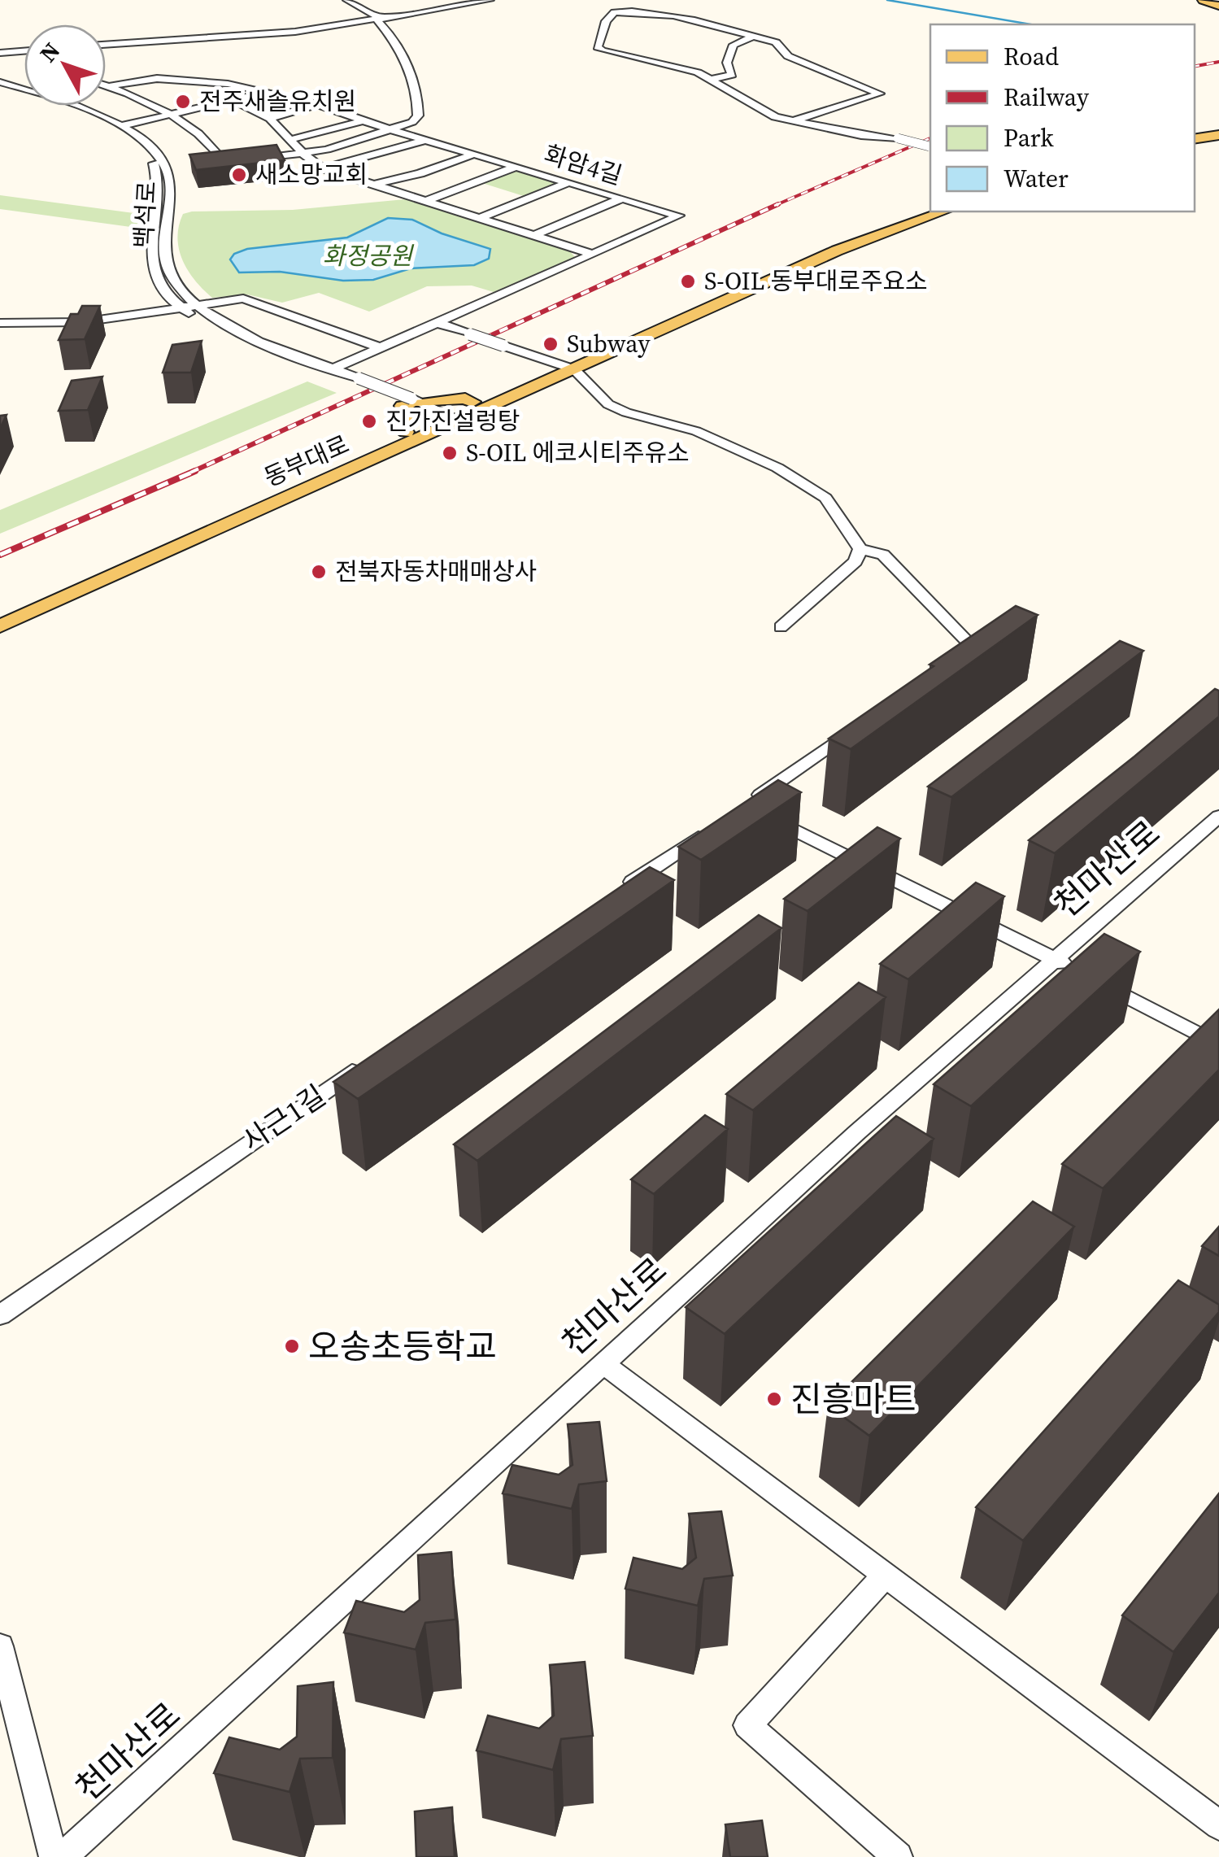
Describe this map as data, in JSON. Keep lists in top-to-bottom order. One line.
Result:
{"streets":{"main road":["동부대로"],"street":["화암4길","백석로","천마산로","사근1길"]},"crossings":[["화암4길","백석로"],["백석로","동부대로"]],"parks":["화정공원"],"places":["전주새솔유치원","새소망교회","S-OIL 동부대로주요소","Subway","진가진설렁탕","S-OIL 에코시티주유소","전북자동차매매상사","오송초등학교","진흥마트"],"legend":["Road","Railway","Park","Water"],"north":"top left"}
